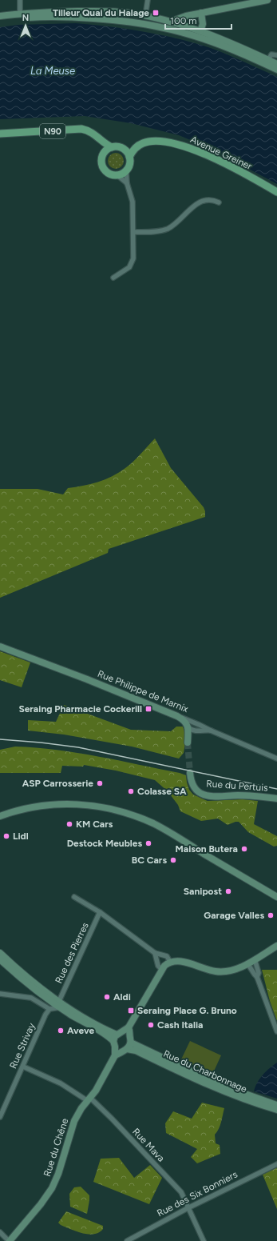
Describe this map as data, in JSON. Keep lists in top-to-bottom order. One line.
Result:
{"streets":{"main road":["N90","Avenue Greiner","Rue Philippe de Marnix","Rue du Pertuis","Rue du Charbonnage","Rue du Chêne"],"street":["Rue des Pierres","Rue Strivay","Rue Mava","Rue des Six Bonniers"]},"crossings":[["Rue Strivay","Rue Mava"],["Rue du Charbonnage","Rue du Chêne"],["Rue Mava","Rue du Chêne"],["Rue Mava","Rue des Six Bonniers"]],"water":["La Meuse"],"places":{"transit":["Tilleur Quai du Halage","Seraing Pharmacie Cockerill","Seraing Place G. Bruno"],"other":["ASP Carrosserie","Colasse SA","KM Cars","Lidl","Destock Meubles","Maison Butera","BC Cars","Sanipost","Garage Valles","Aldi","Cash Italia","Aveve"]},"scale_bar":"100 m","north":"top"}
